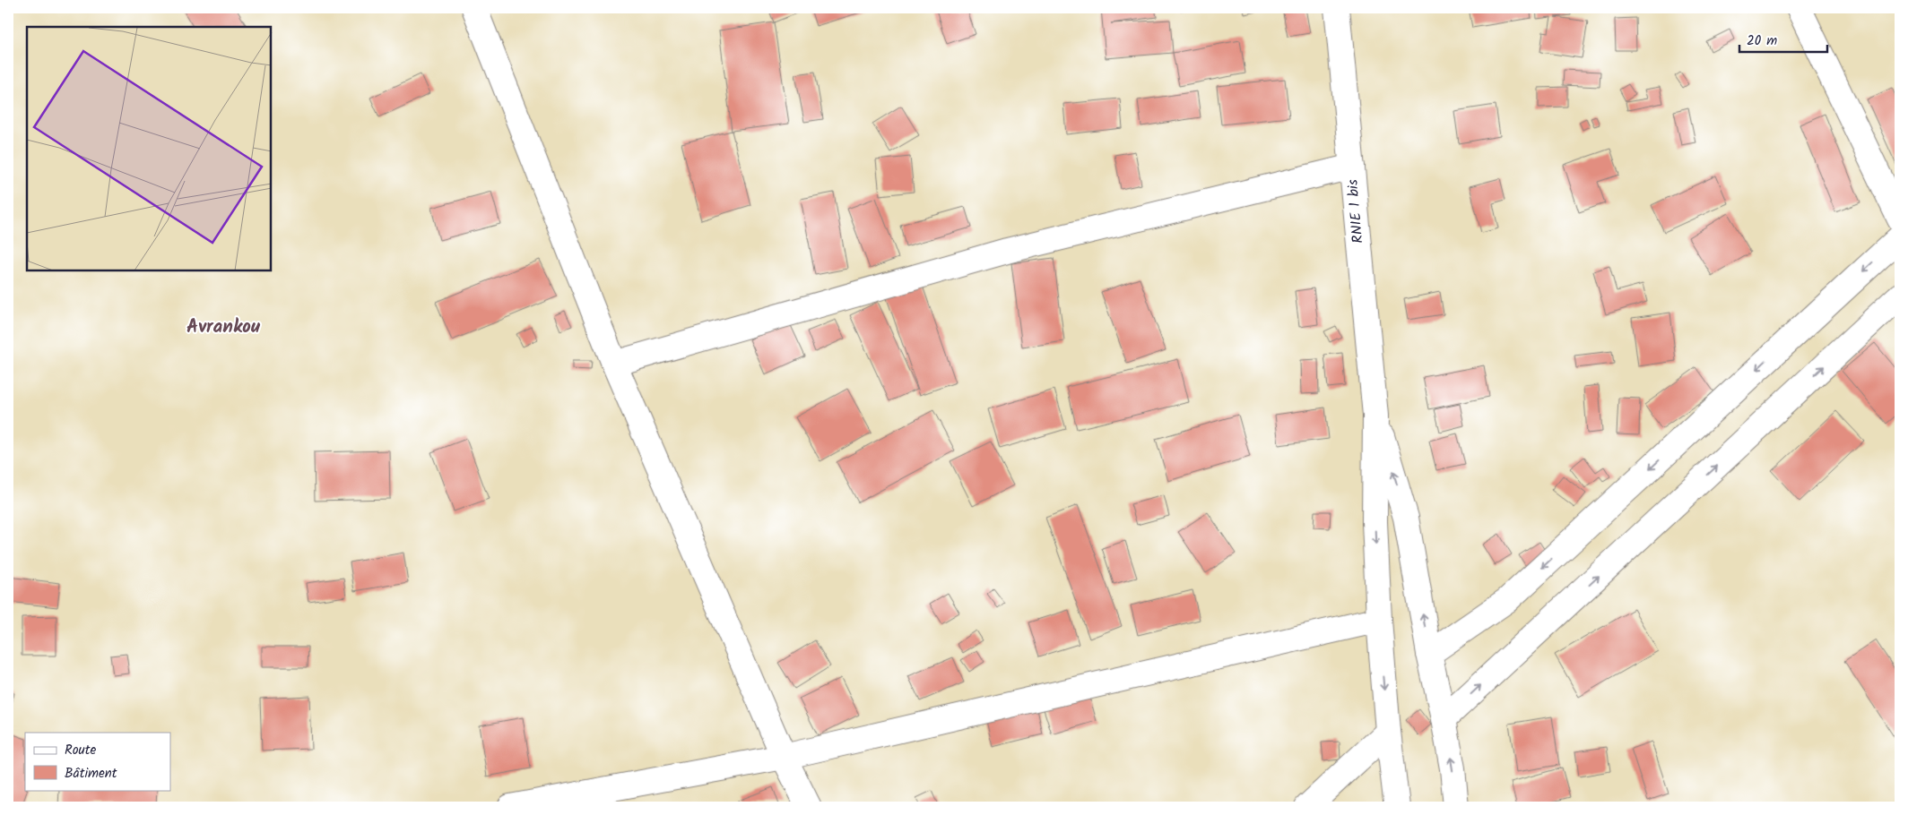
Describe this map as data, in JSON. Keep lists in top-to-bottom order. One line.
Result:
{"streets":{"street":["RNIE 1 bis"]},"districts":["Avrankou"],"legend":["Route","Bâtiment"],"scale_bar":"20 m"}
